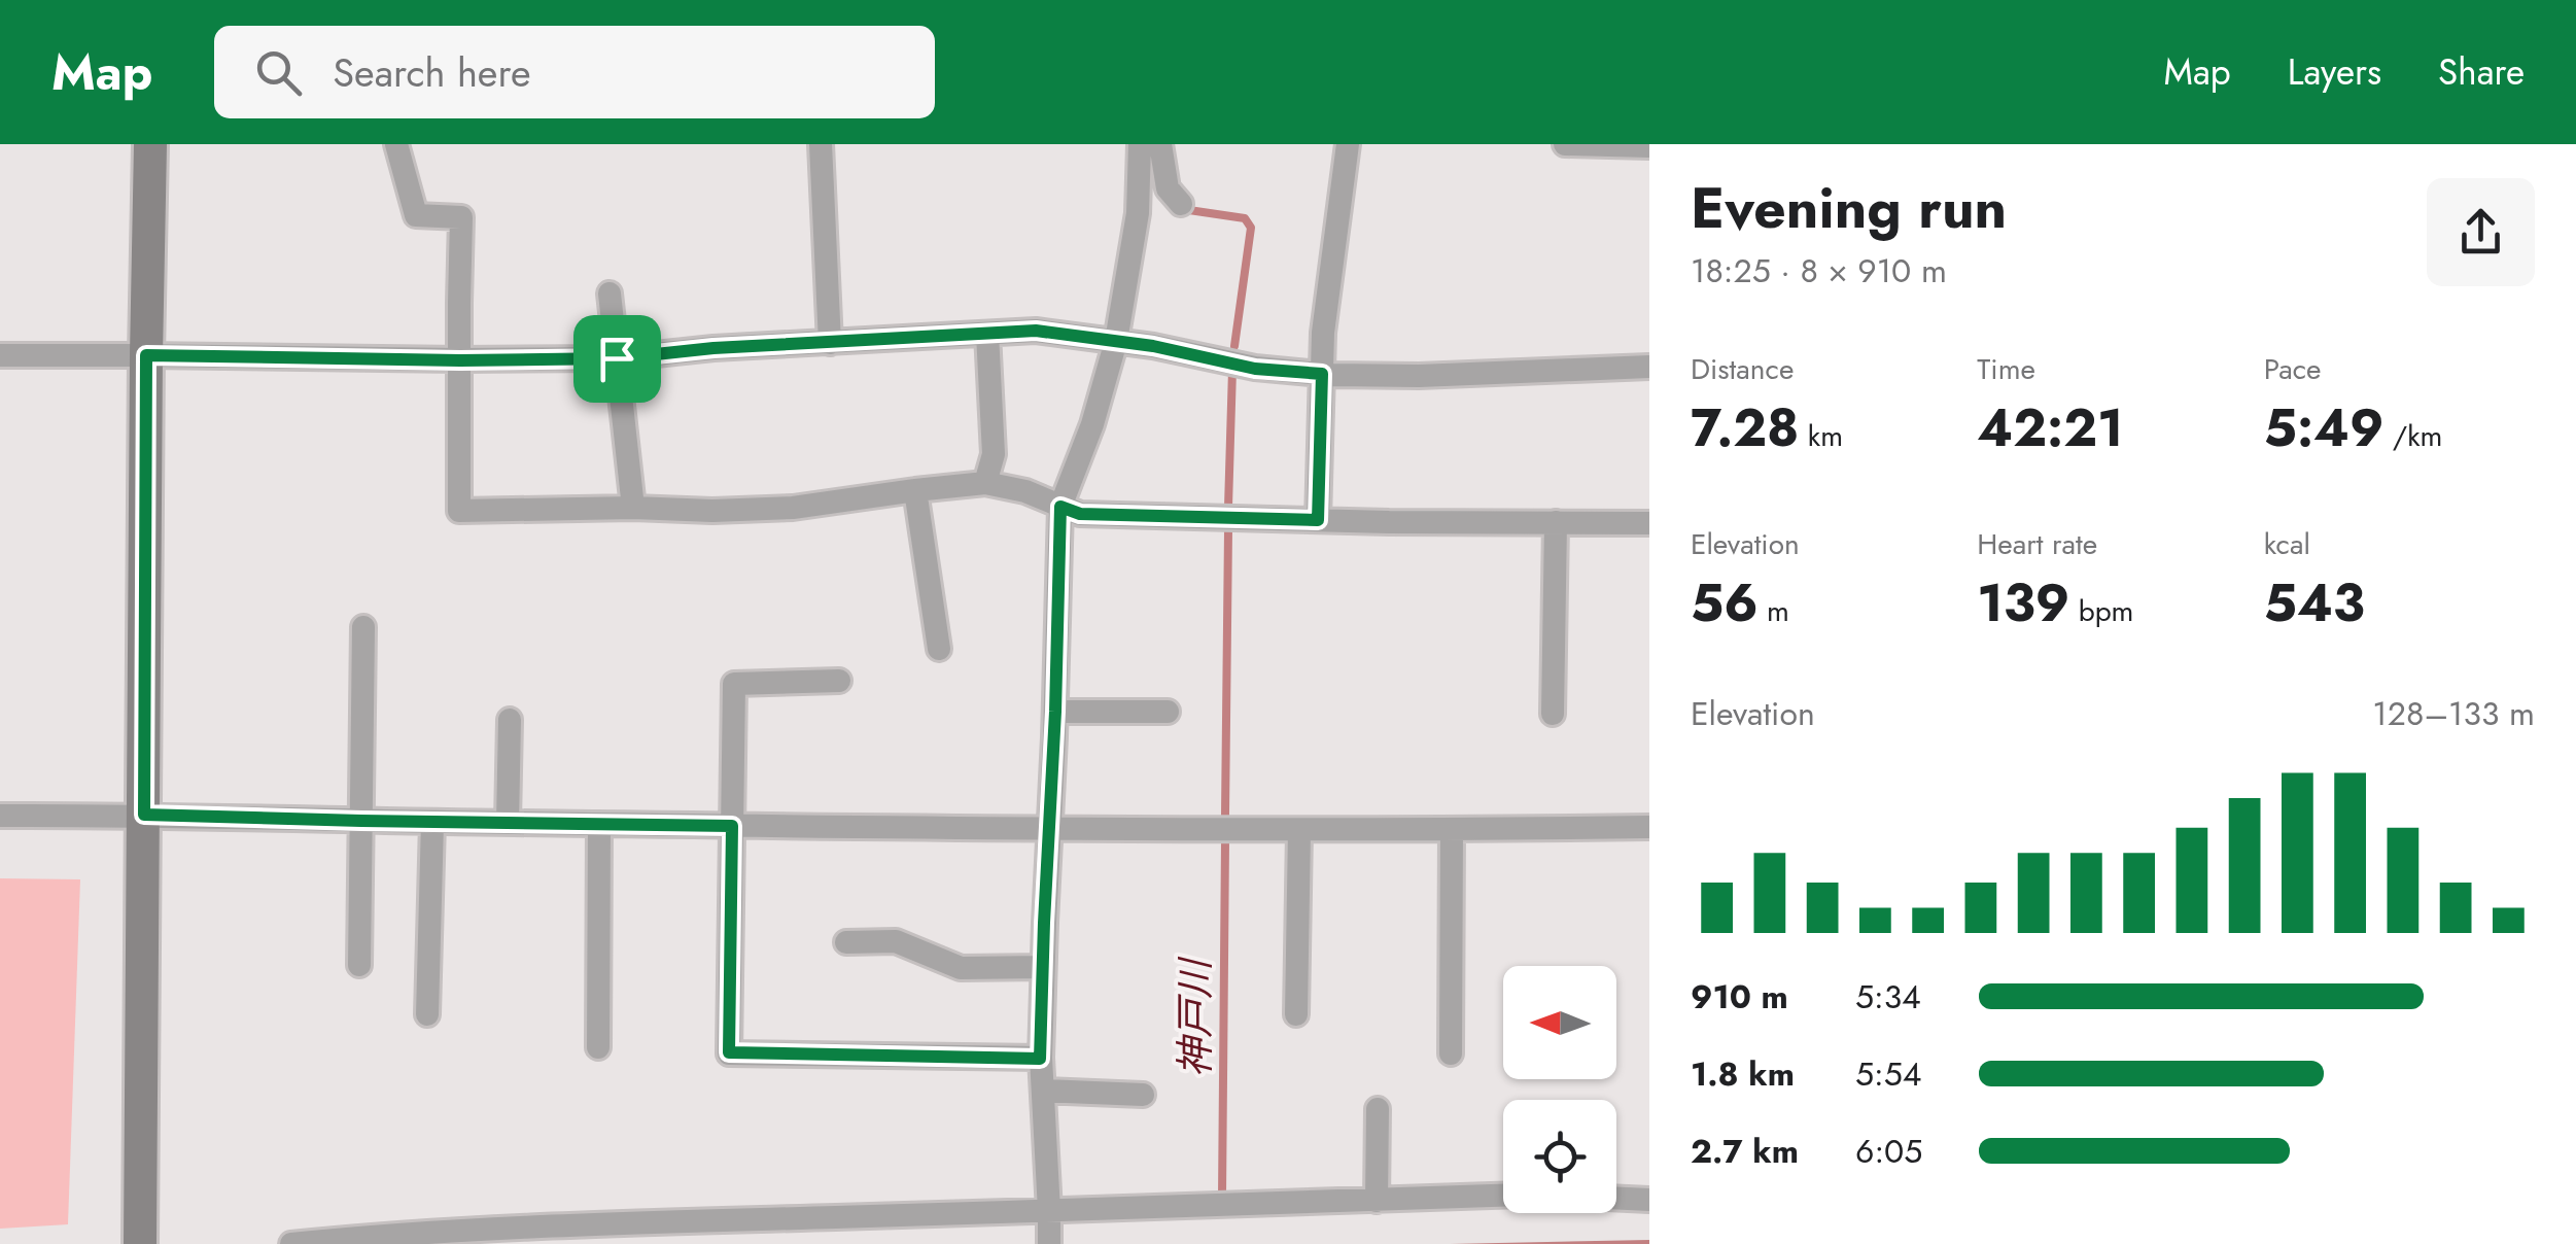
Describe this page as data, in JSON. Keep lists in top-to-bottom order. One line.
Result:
{"water":["神戸川"],"north":"left","page":{"header":"Map","search":"Search here","nav":["Map","Layers","Share"],"heading":["Evening run","18:25 · 8 × 910 m"],"stats":[["Distance","7.28 km"],["Time","42:21"],["Pace","5:49 /km"],["Elevation","56 m"],["Heart rate","139 bpm"],["kcal","543"]],"chart":["Elevation","128–133 m"],"list":[{"name":"910 m","note":"5:34"},{"name":"1.8 km","note":"5:54"},{"name":"2.7 km","note":"6:05"}]}}
